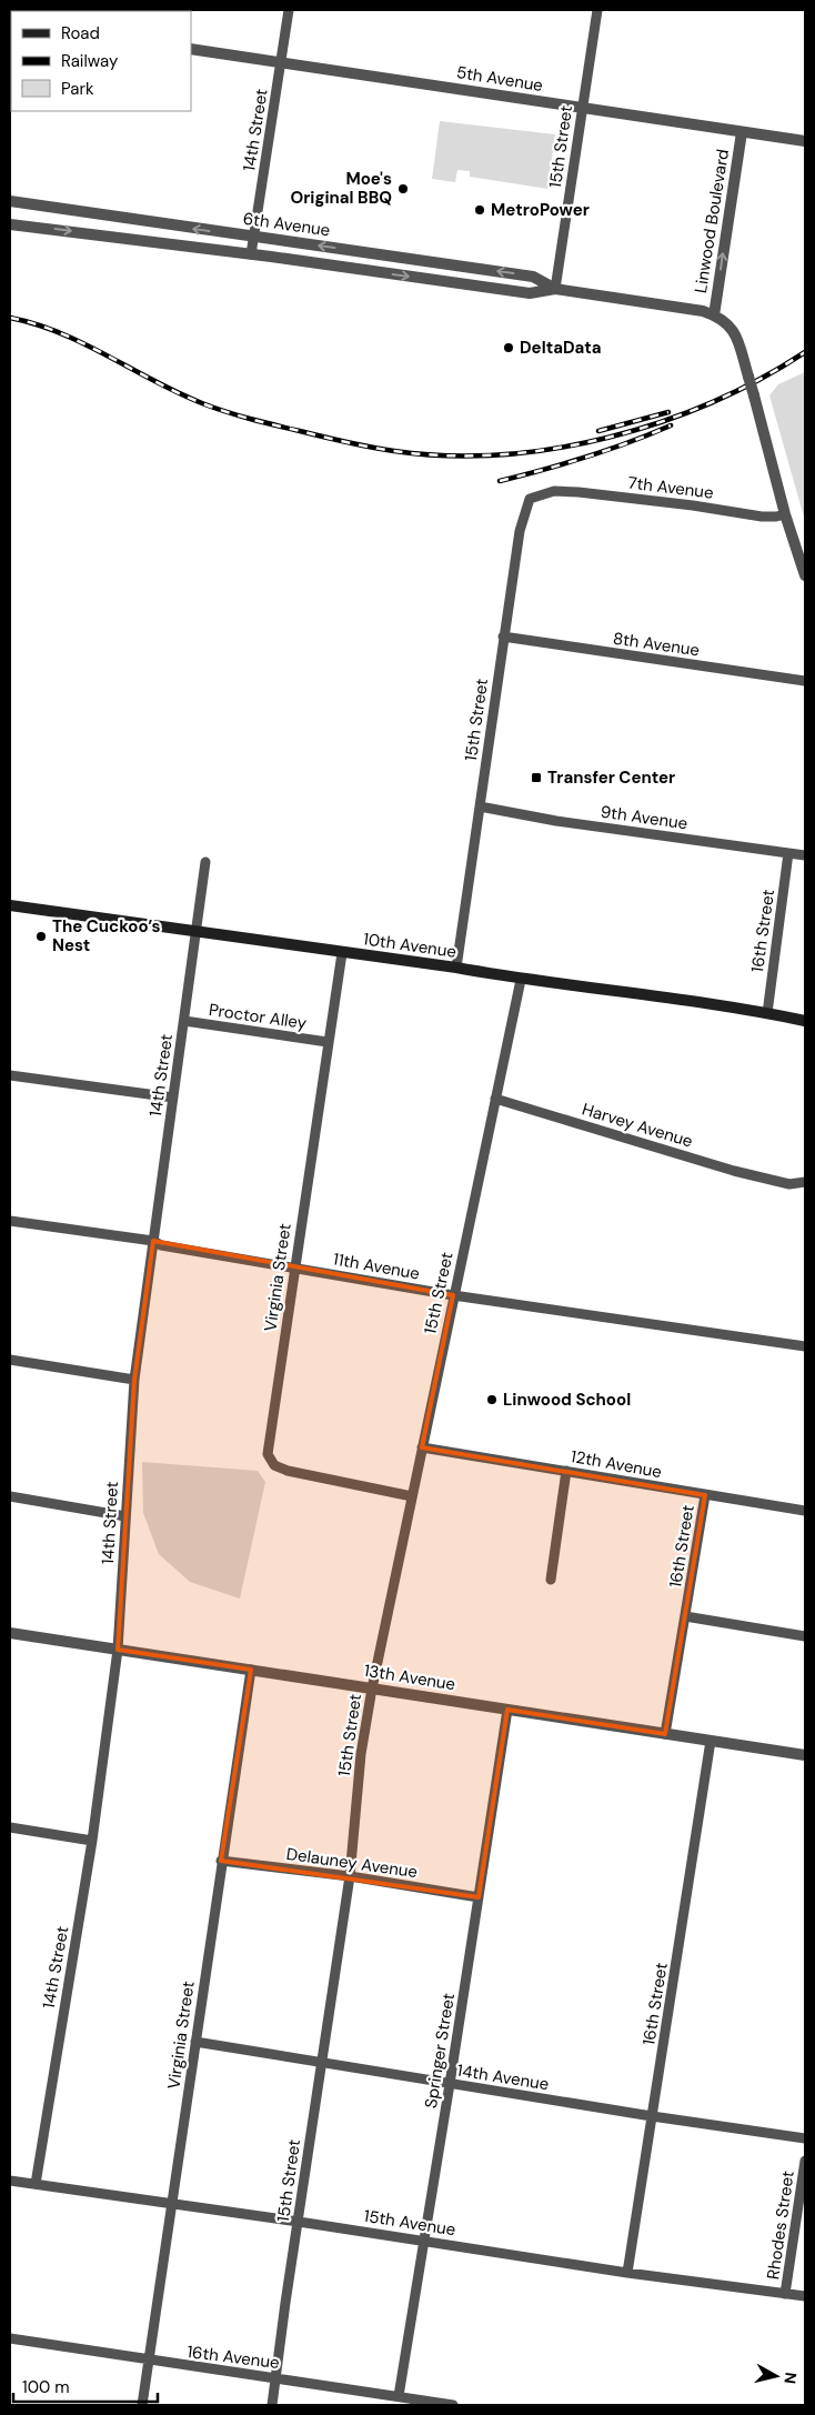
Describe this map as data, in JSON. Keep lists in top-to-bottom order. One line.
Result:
{"streets":{"main road":["10th Avenue"],"street":["5th Avenue","14th Street","15th Street","Linwood Boulevard","6th Avenue","7th Avenue","8th Avenue","9th Avenue","16th Street","Proctor Alley","Harvey Avenue","11th Avenue","Virginia Street","12th Avenue","13th Avenue","Delauney Avenue","Springer Street","14th Avenue","15th Avenue","Rhodes Street","16th Avenue"]},"crossings":[["5th Avenue","14th Street"],["5th Avenue","15th Street"],["5th Avenue","Linwood Boulevard"],["14th Street","6th Avenue"],["14th Street","10th Avenue"],["14th Street","Proctor Alley"],["14th Street","11th Avenue"],["14th Street","13th Avenue"],["14th Street","15th Avenue"],["15th Street","6th Avenue"],["15th Street","7th Avenue"],["15th Street","8th Avenue"],["15th Street","9th Avenue"],["15th Street","10th Avenue"],["15th Street","Harvey Avenue"],["15th Street","11th Avenue"],["15th Street","Virginia Street"],["15th Street","12th Avenue"],["15th Street","13th Avenue"],["15th Street","Delauney Avenue"],["15th Street","14th Avenue"],["15th Street","15th Avenue"],["15th Street","16th Avenue"],["Linwood Boulevard","6th Avenue"],["6th Avenue","7th Avenue"],["9th Avenue","16th Street"],["16th Street","10th Avenue"],["16th Street","12th Avenue"],["16th Street","13th Avenue"],["16th Street","14th Avenue"],["16th Street","15th Avenue"],["10th Avenue","Virginia Street"],["Proctor Alley","Virginia Street"],["11th Avenue","Virginia Street"],["Virginia Street","13th Avenue"],["Virginia Street","Delauney Avenue"],["Virginia Street","14th Avenue"],["Virginia Street","15th Avenue"],["Virginia Street","16th Avenue"],["13th Avenue","Springer Street"],["Delauney Avenue","Springer Street"],["Springer Street","14th Avenue"],["Springer Street","15th Avenue"],["Springer Street","16th Avenue"],["15th Avenue","Rhodes Street"]],"one_way":["Linwood Boulevard"],"places":{"other":["Moe's Original BBQ","MetroPower","DeltaData","The Cuckoo’s Nest","Linwood School"],"transit":["Transfer Center"]},"legend":["Road","Railway","Park"],"scale_bar":"100 m","north":"right"}
